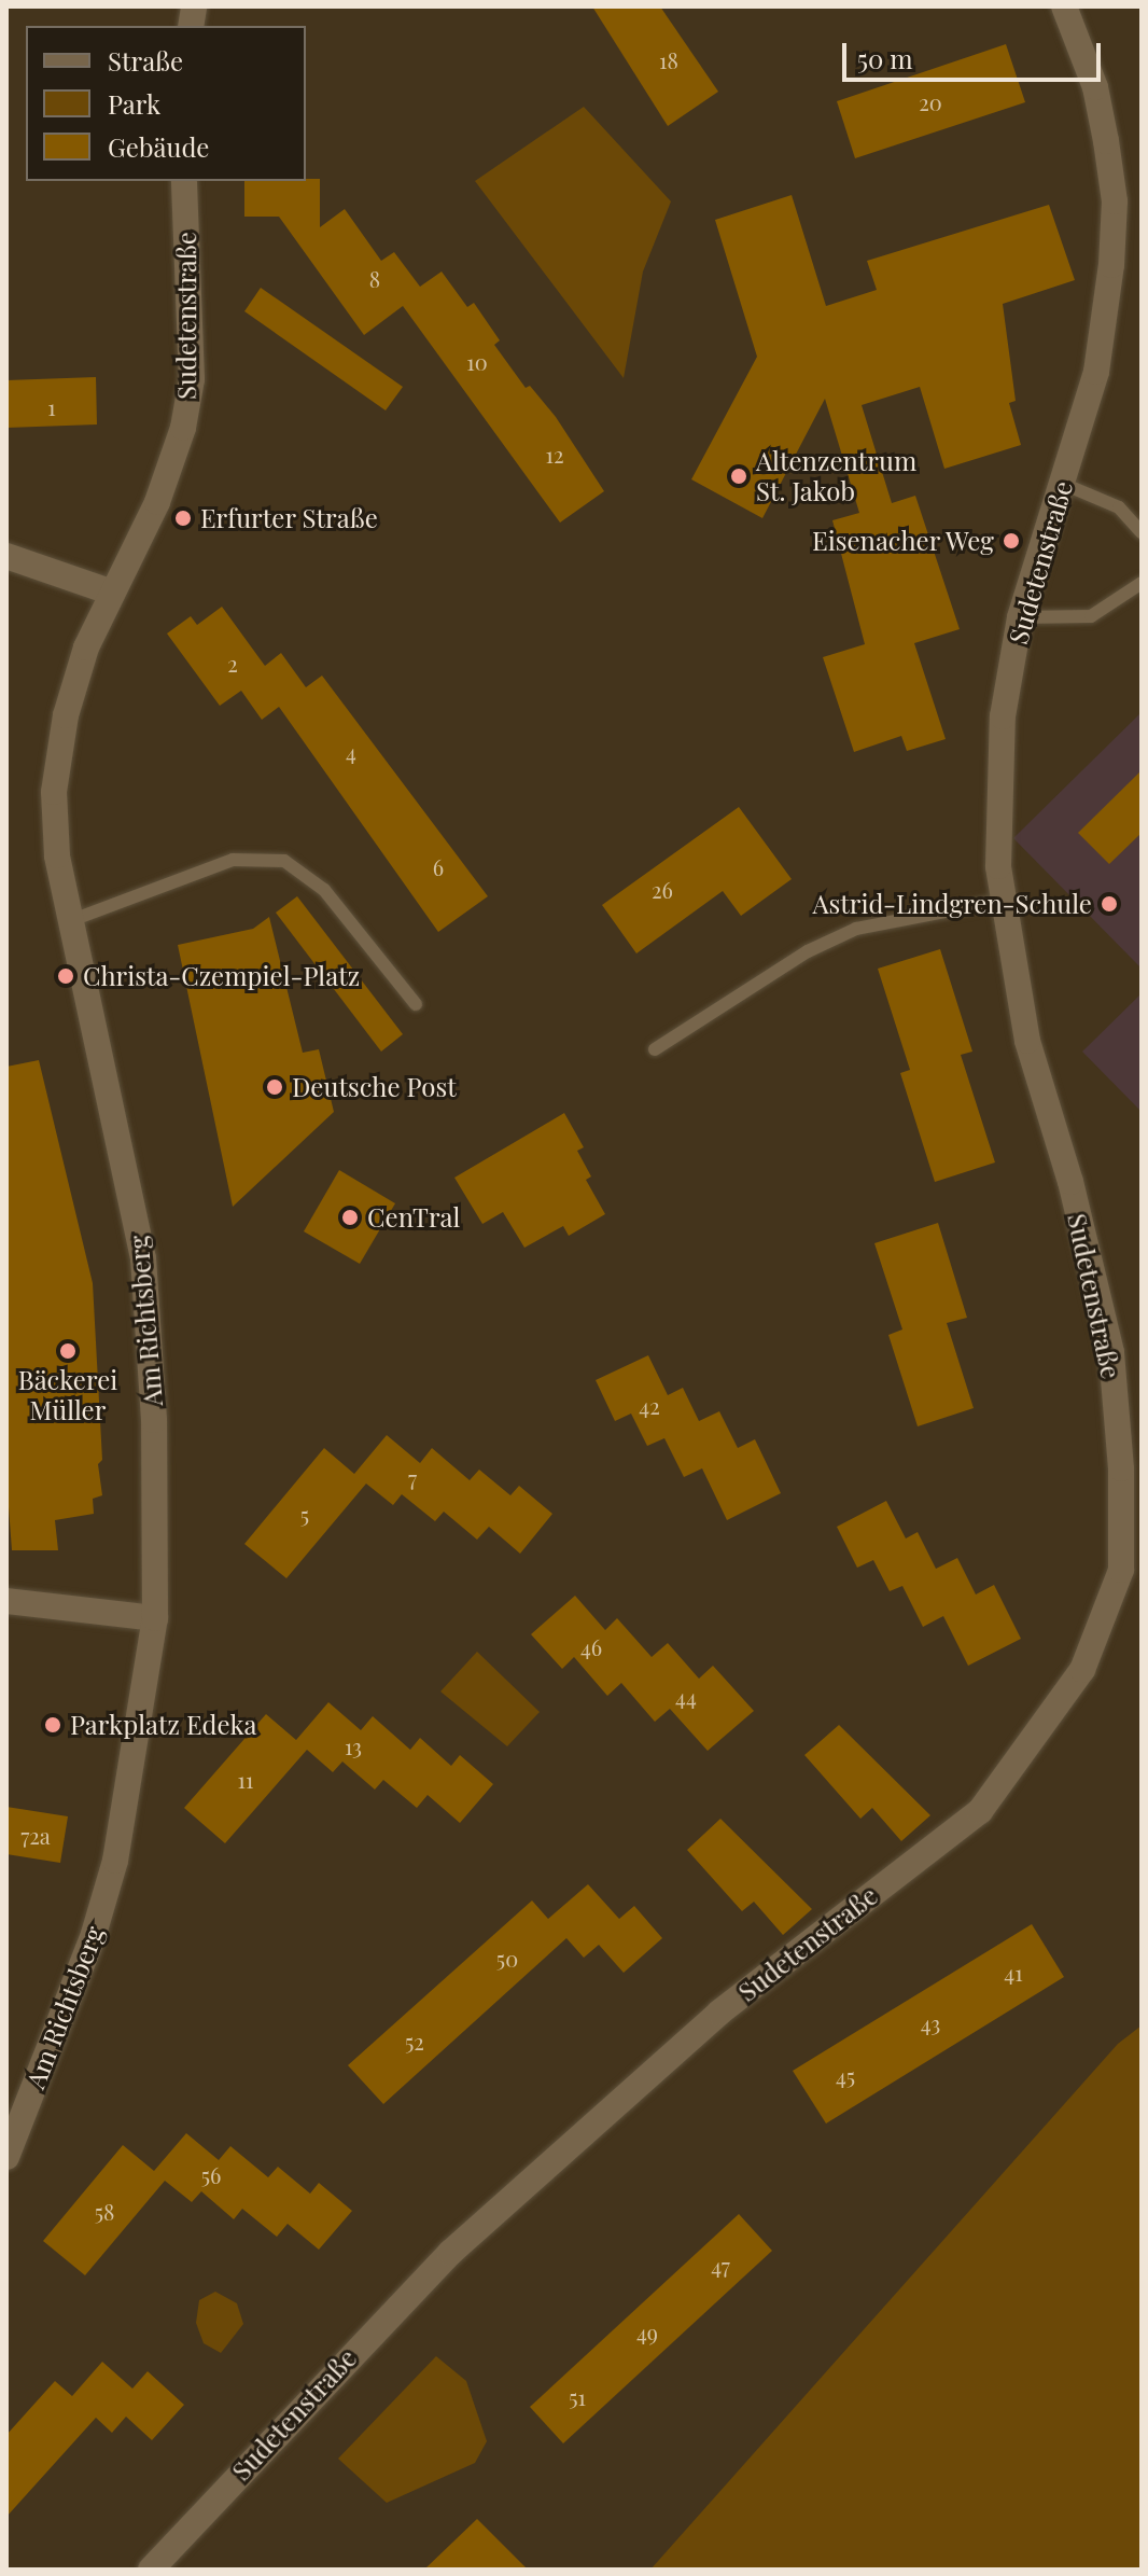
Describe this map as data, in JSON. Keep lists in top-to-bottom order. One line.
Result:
{"streets":{"street":["Sudetenstraße","Am Richtsberg"]},"crossings":[["Sudetenstraße","Am Richtsberg"]],"places":["Altenzentrum St. Jakob","Erfurter Straße","Eisenacher Weg","Astrid-Lindgren-Schule","Christa-Czempiel-Platz","Deutsche Post","CenTral","Bäckerei Müller","Parkplatz Edeka"],"house_numbers":["18","20","8","10","1","12","2","4","6","26","42","7","5","46","44","13","11","72a","50","41","43","52","45","56","58","47","49","51"],"legend":["Straße","Park","Gebäude"],"scale_bar":"50 m"}
